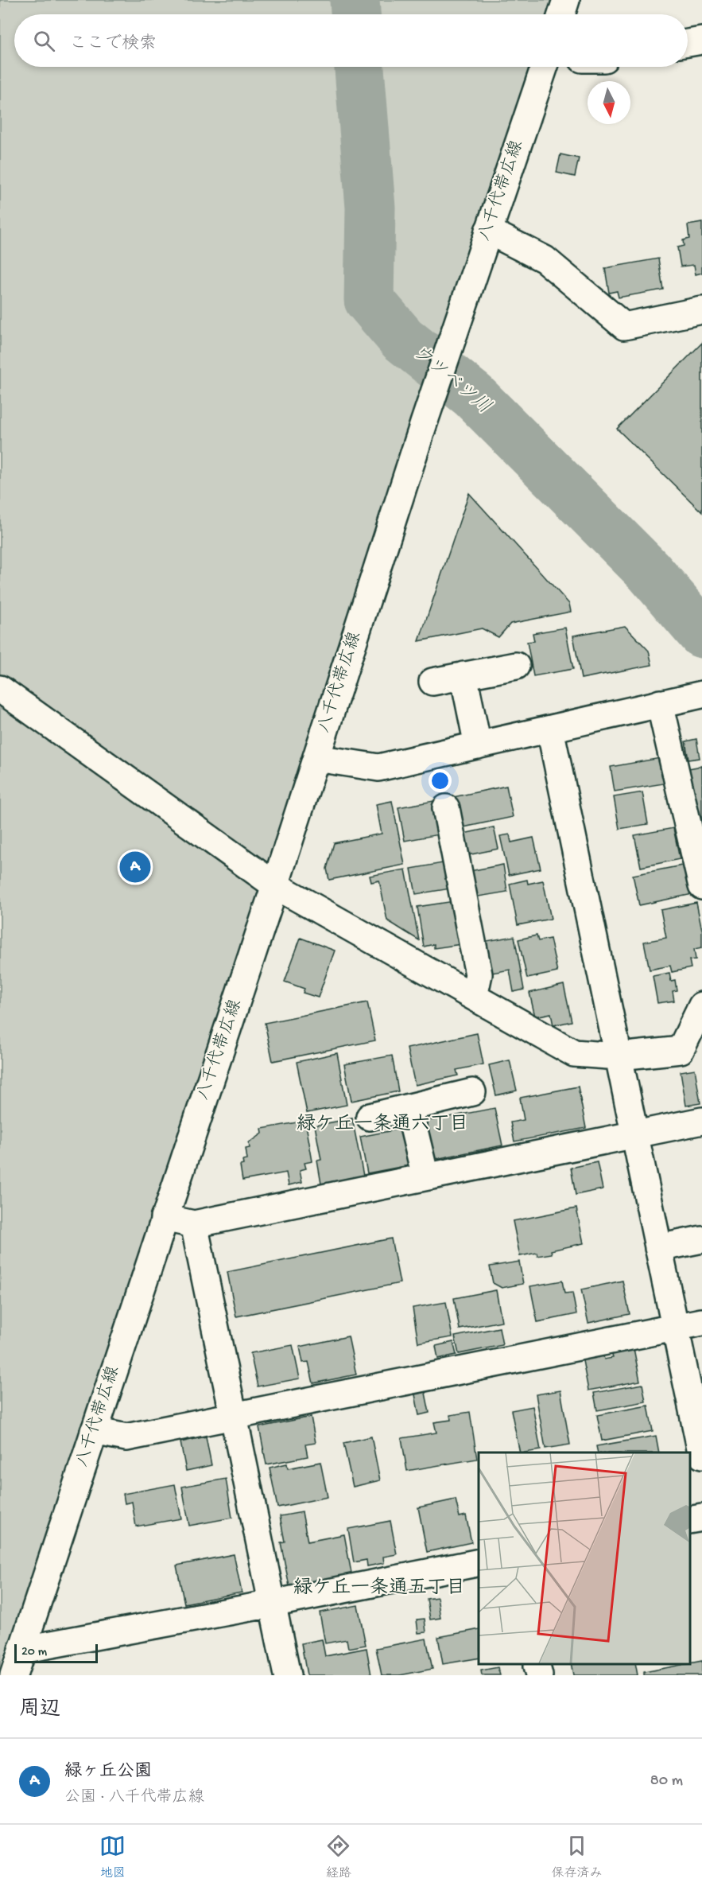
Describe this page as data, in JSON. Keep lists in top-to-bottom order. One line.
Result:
{"streets":{"street":["八千代帯広線"]},"districts":["緑ケ丘一条通六丁目","緑ケ丘一条通五丁目"],"water":["ウツベツ川"],"scale_bar":"20 m","north":"bottom","page":{"search":"ここで検索","pins":"A","scale":"20 m","heading":"周辺","list":[{"mark":"A","name":"緑ヶ丘公園","note":"公園 · 八千代帯広線","value":"80 m"}],"nav":["地図","経路","保存済み"]}}
